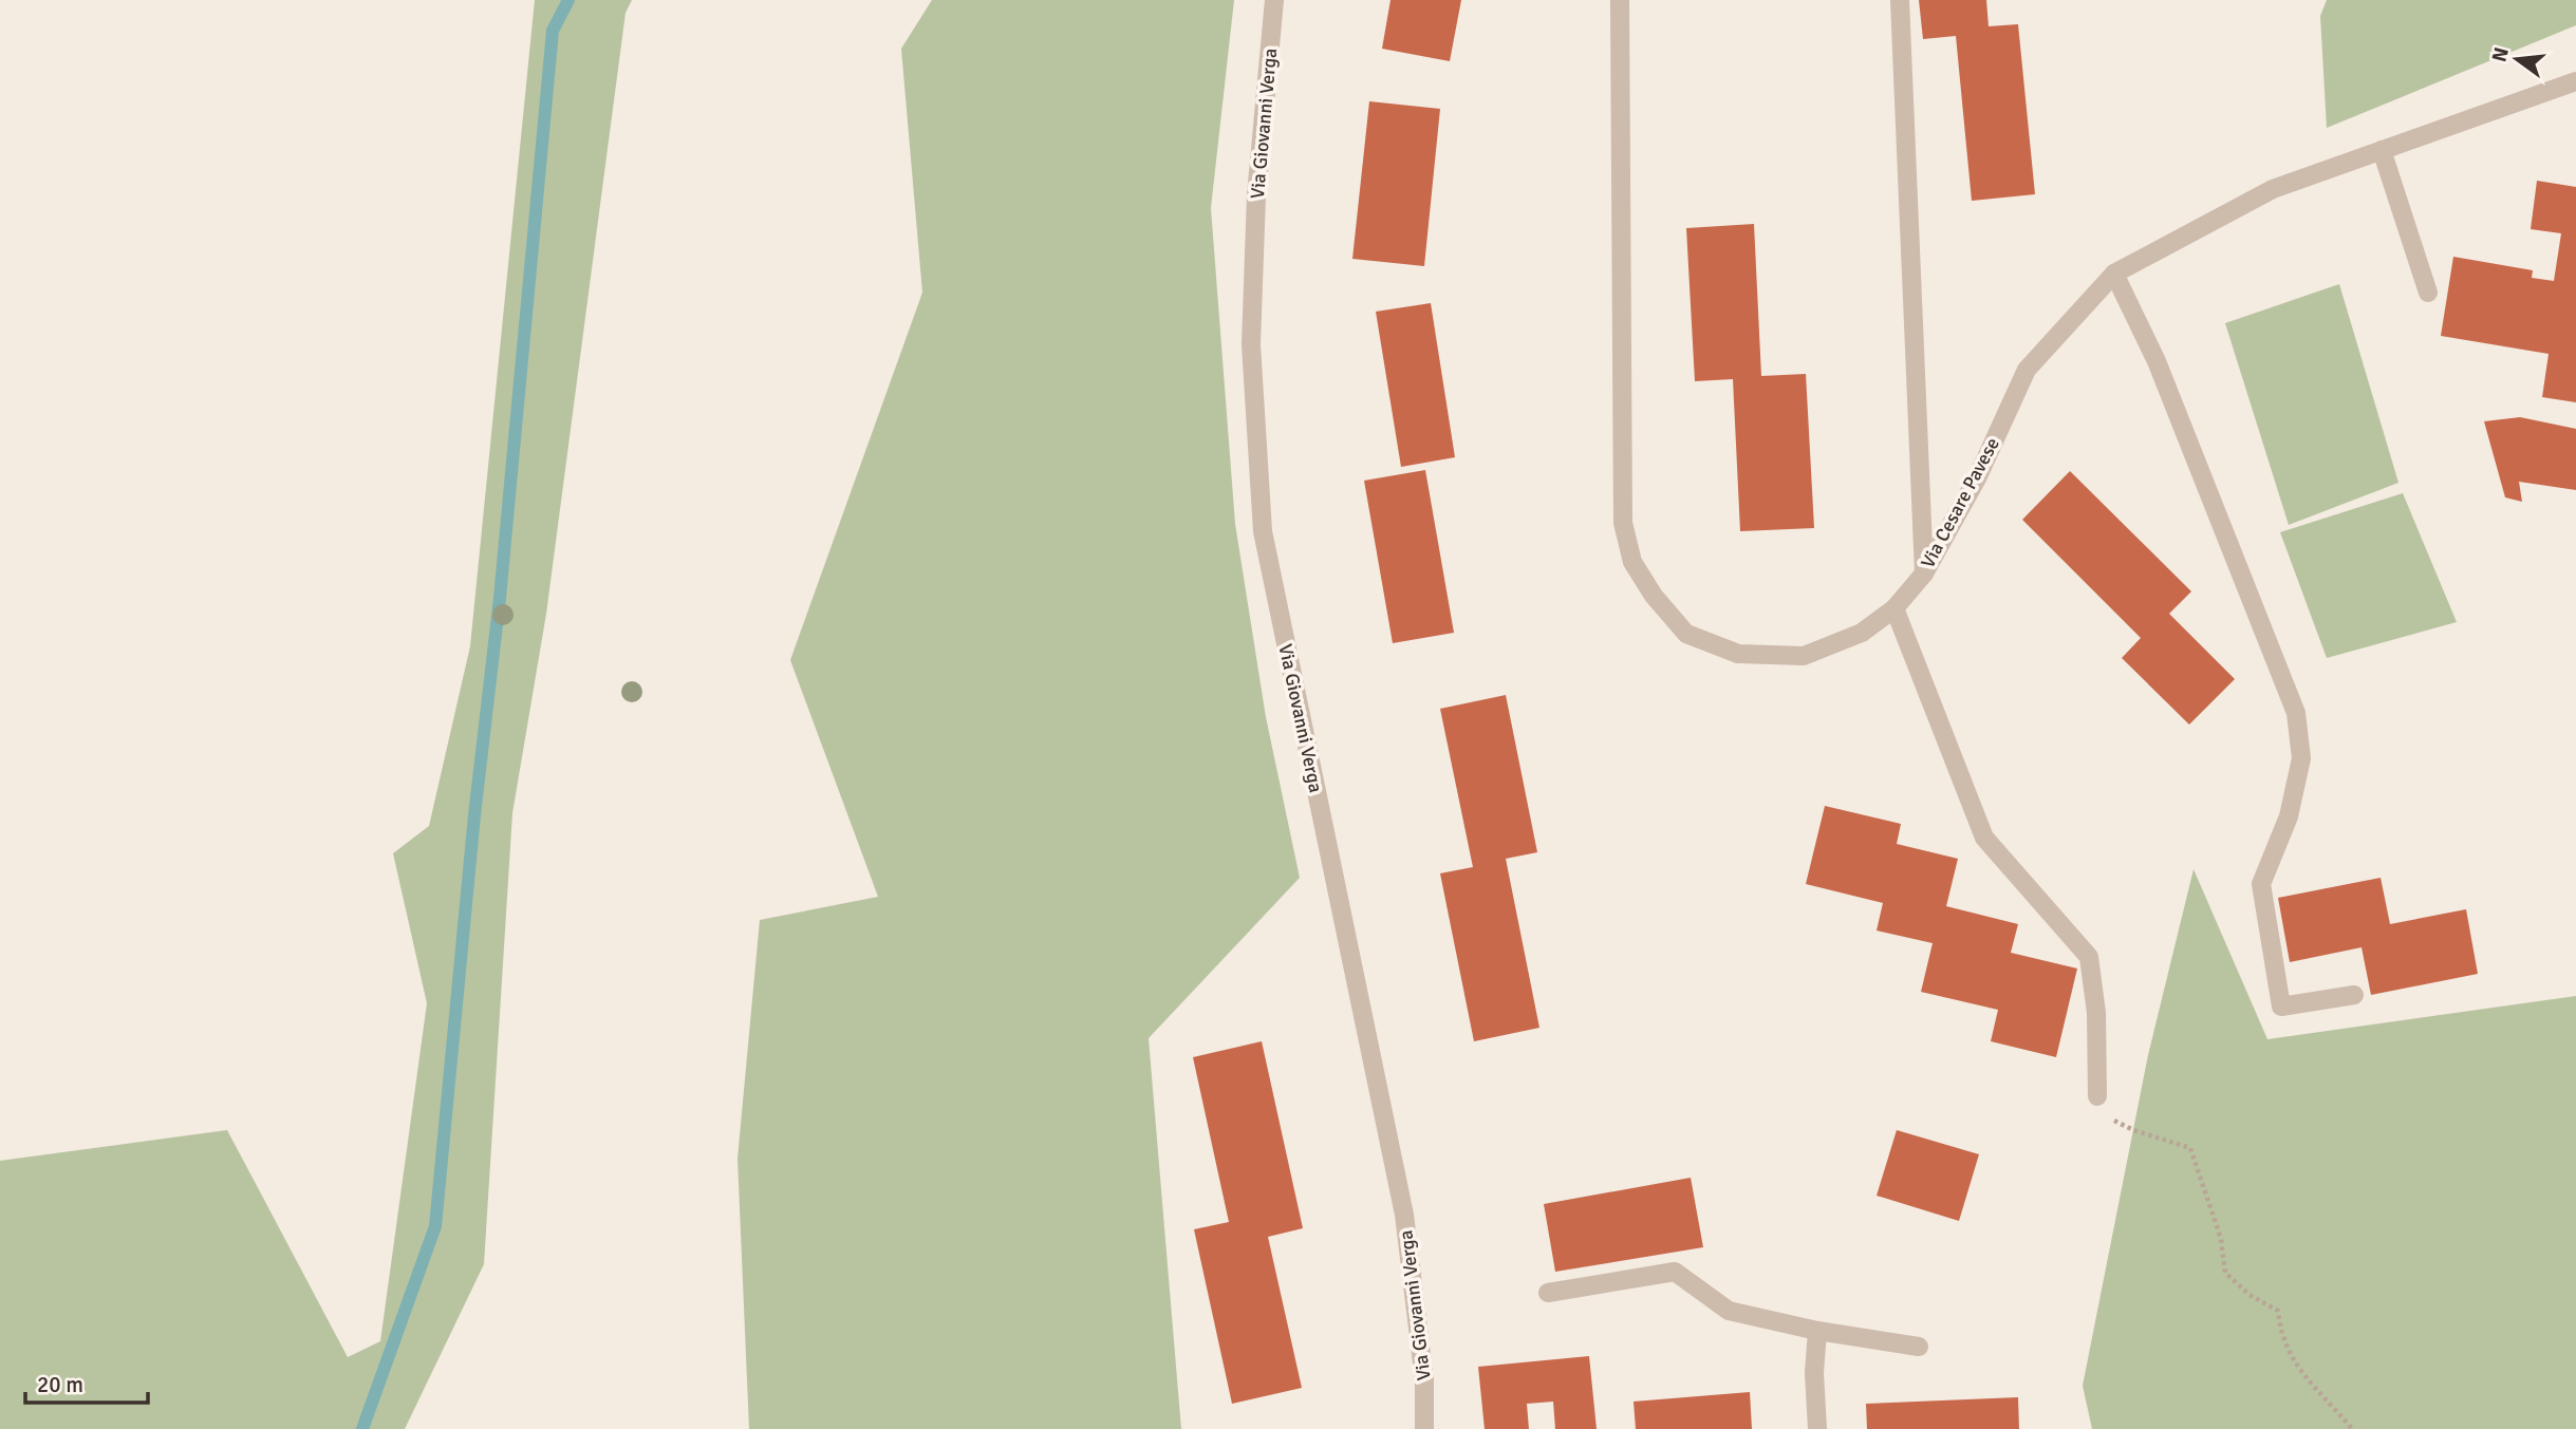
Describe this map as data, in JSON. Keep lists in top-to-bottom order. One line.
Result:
{"streets":{"street":["Via Giovanni Verga","Via Cesare Pavese"]},"scale_bar":"20 m","north":"left"}
